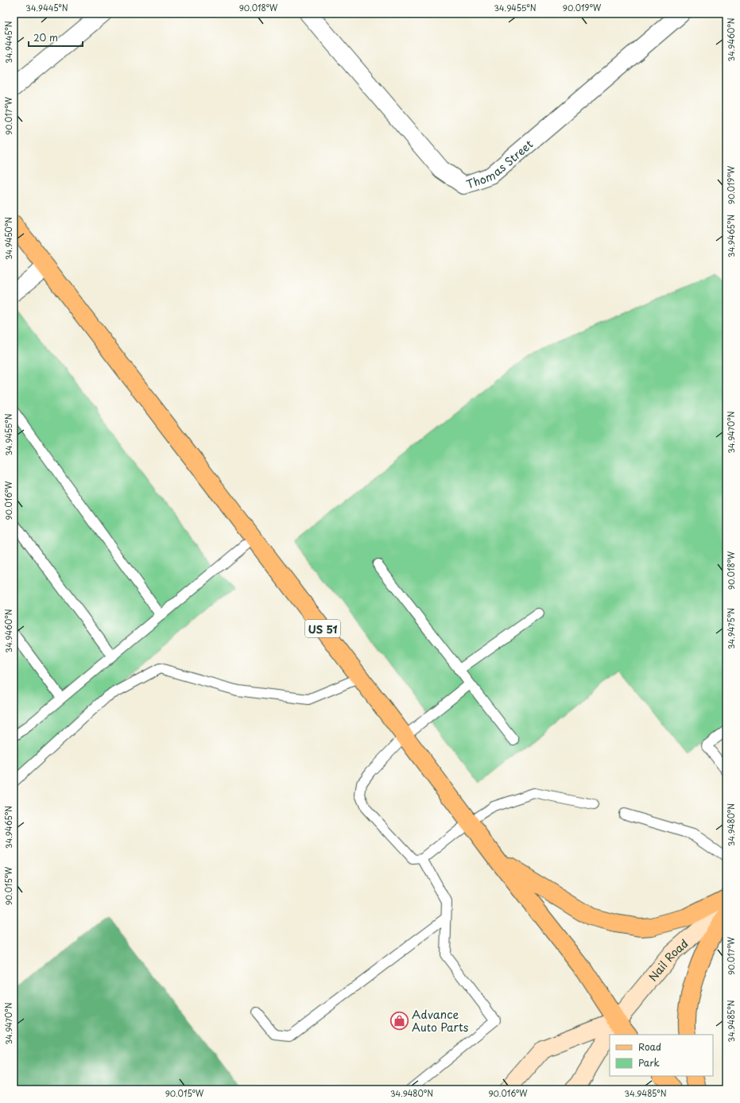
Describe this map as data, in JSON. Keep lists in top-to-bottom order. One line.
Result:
{"streets":{"main road":["US 51"],"street":["Thomas Street","Nail Road"]},"crossings":[["US 51","Nail Road"]],"places":{"shop":["Advance Auto Parts"]},"legend":["Road","Park"],"scale_bar":"20 m","coordinates":["34.9445°N","90.018°W","34.9455°N","90.019°W","34.9460°N","90.017°W","34.9465°N","34.9450°N","34.9470°N","90.016°W","34.9475°N","34.9480°N","90.015°W","34.9485°N"]}
